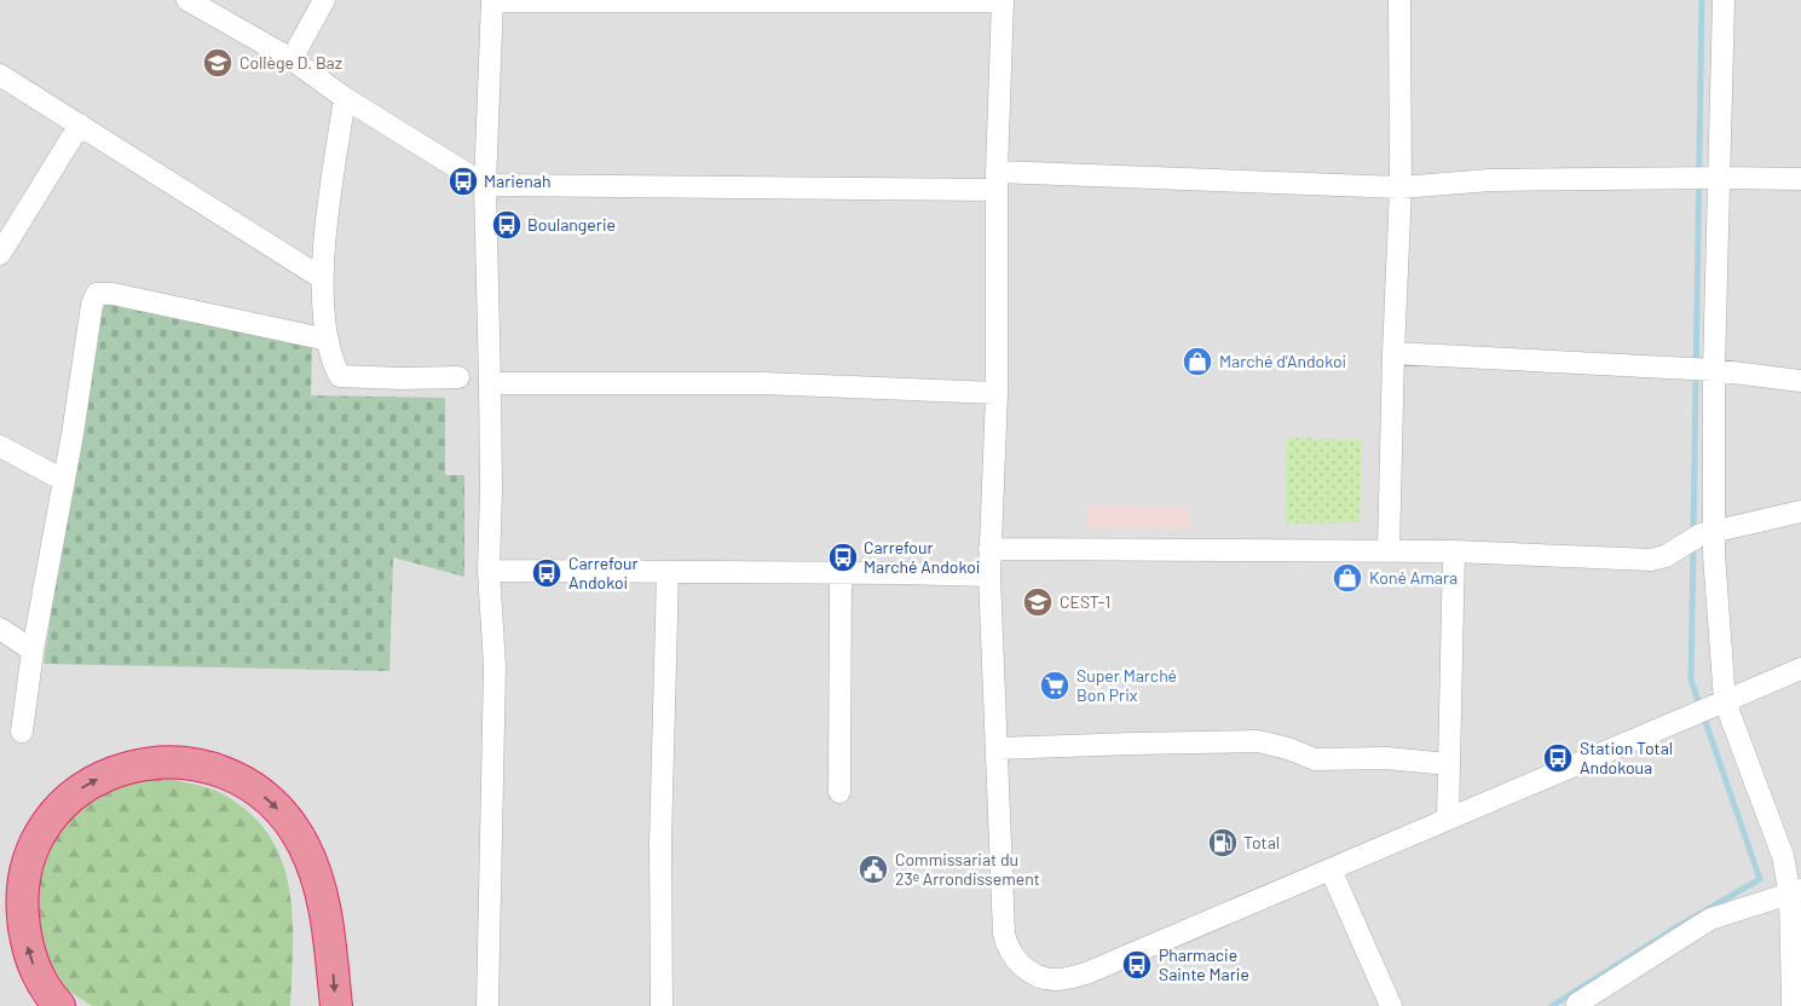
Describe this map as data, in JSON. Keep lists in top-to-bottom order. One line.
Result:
{"places":{"school or university":["Collège D. Baz","CEST-1"],"bus stop":["Marienah","Boulangerie","Carrefour Marché Andokoi","Carrefour Andokoi","Station Total Andokoua","Pharmacie Sainte Marie"],"shop":["Marché d’Andokoi","Koné Amara"],"supermarket":["Super Marché Bon Prix"],"fuel station":["Total"],"public building":["Commissariat du 23ᵉ Arrondissement"]}}
